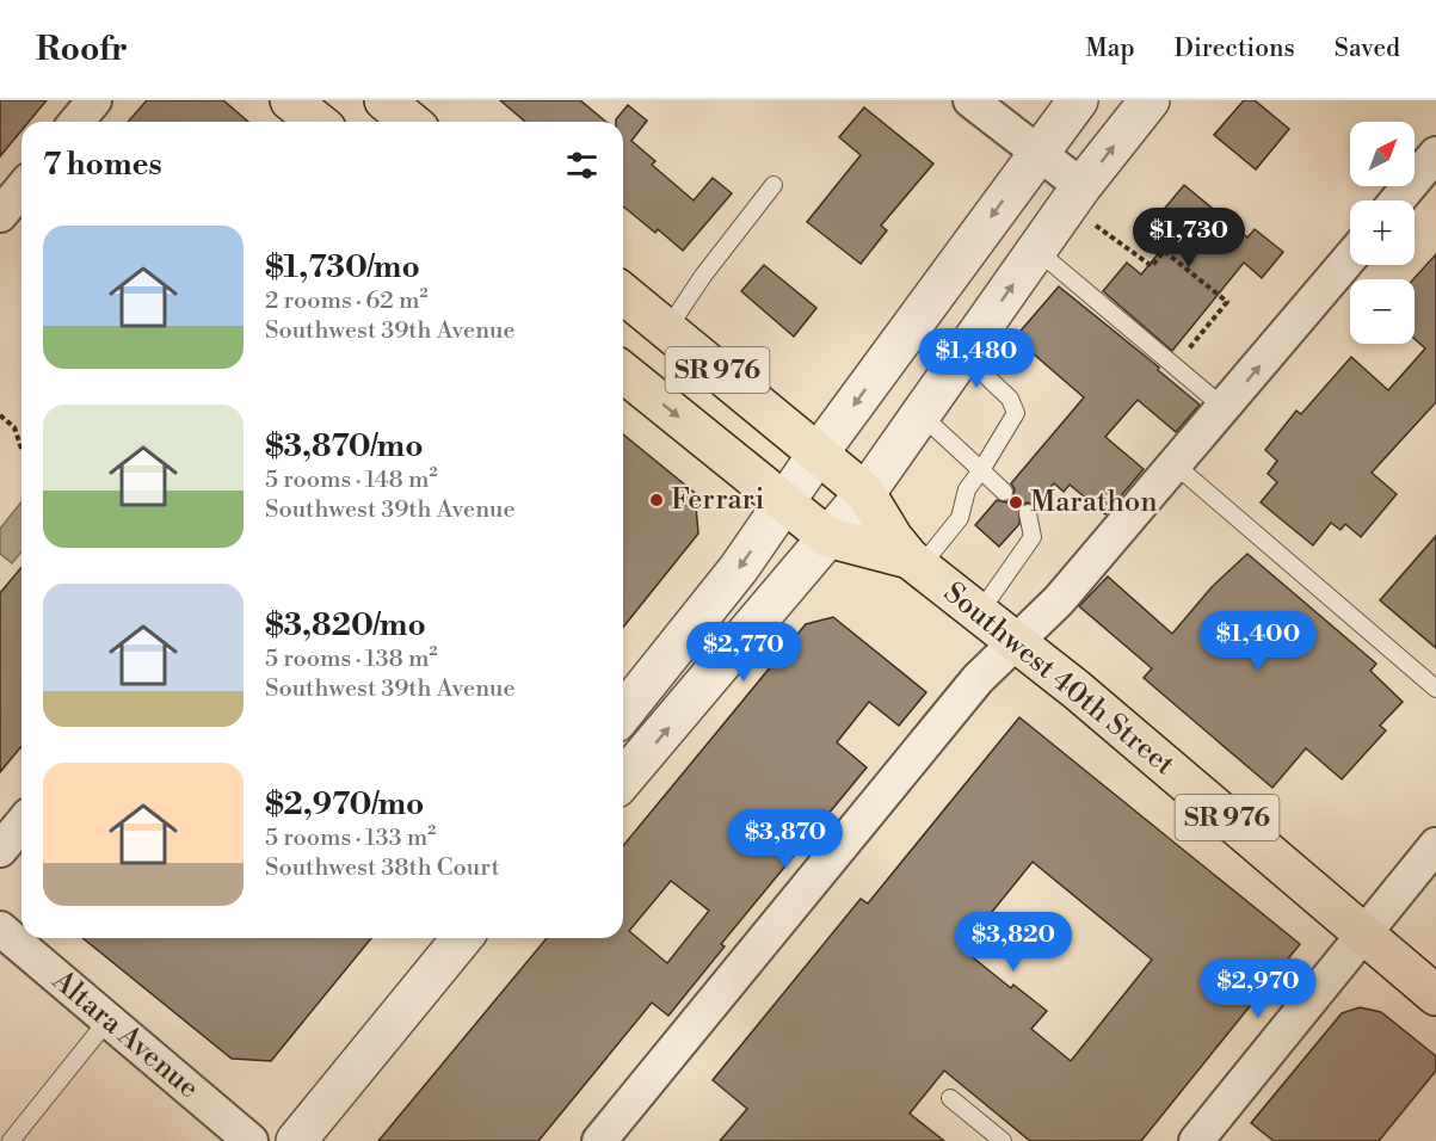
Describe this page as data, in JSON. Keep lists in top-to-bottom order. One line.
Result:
{"streets":{"main road":["SR 976","Southwest 40th Street"],"street":["Altara Avenue"]},"places":["Ferrari","Marathon"],"north":"top right","page":{"header":"Roofr","nav":["Map","Directions","Saved"],"map_buttons":["+","−"],"heading":"7 homes","price":["$1,730","$1,480","$1,400","$2,770","$3,870","$3,820","$2,970"],"list":[{"name":"$1,730/mo","note":"2 rooms · 62 m² · Southwest 39th Avenue"},{"name":"$3,870/mo","note":"5 rooms · 148 m² · Southwest 39th Avenue"},{"name":"$3,820/mo","note":"5 rooms · 138 m² · Southwest 39th Avenue"},{"name":"$2,970/mo","note":"5 rooms · 133 m² · Southwest 38th Court"}]}}
